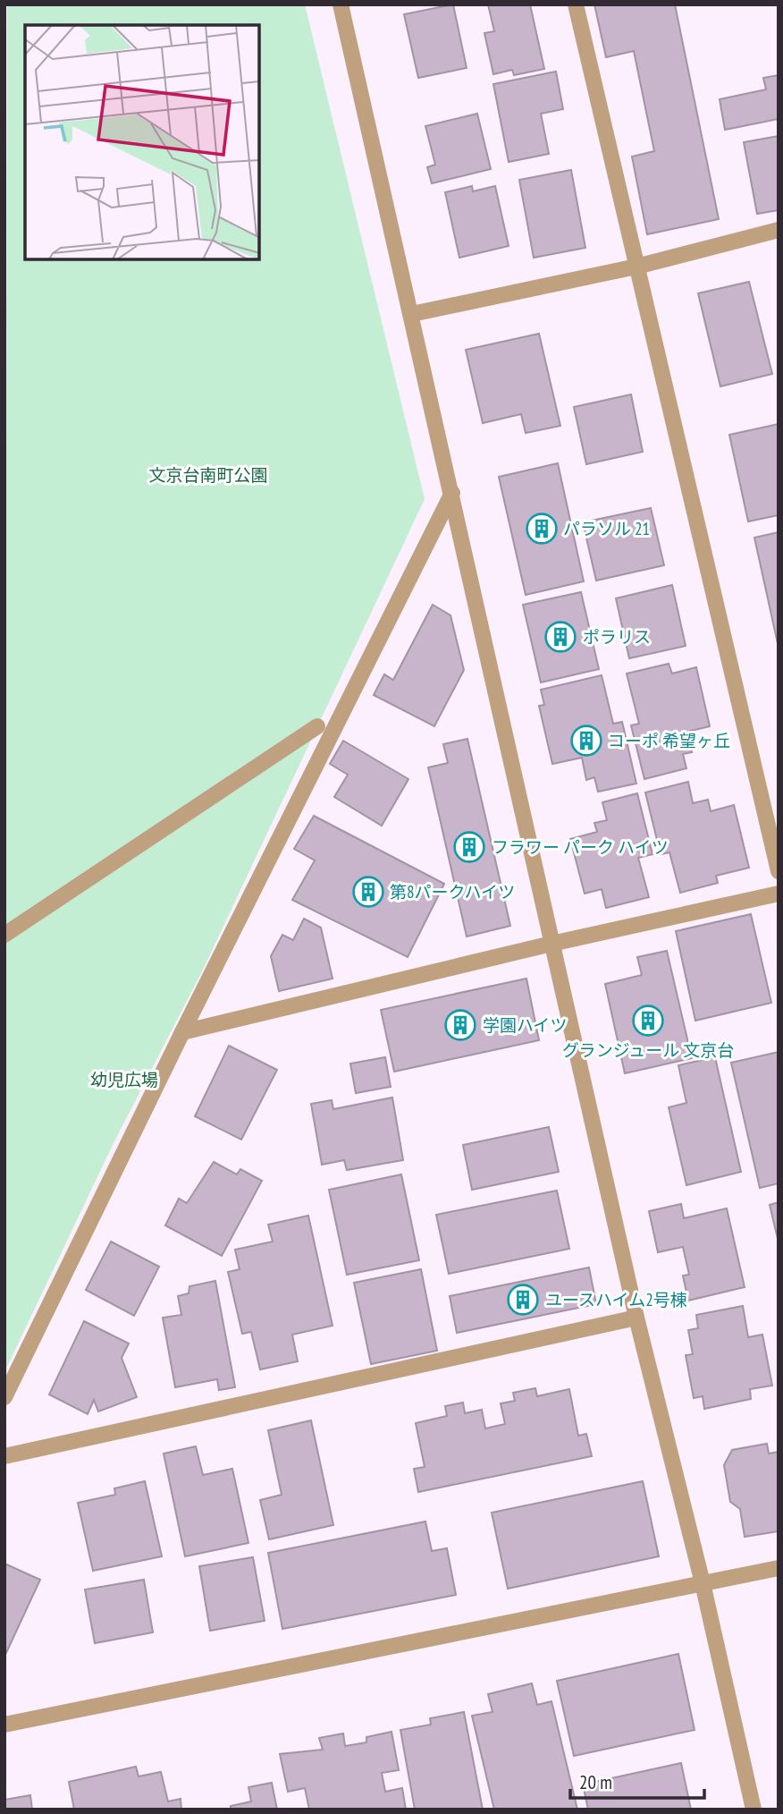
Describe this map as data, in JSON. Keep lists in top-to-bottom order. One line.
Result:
{"parks":["文京台南町公園","幼児広場"],"places":{"building":["パラソル 21","ポラリス","コーポ 希望ヶ丘","フラワー パーク ハイツ","第8パークハイツ","グランジュール 文京台","学園ハイツ","ユースハイム2号棟"]},"scale_bar":"20 m"}
